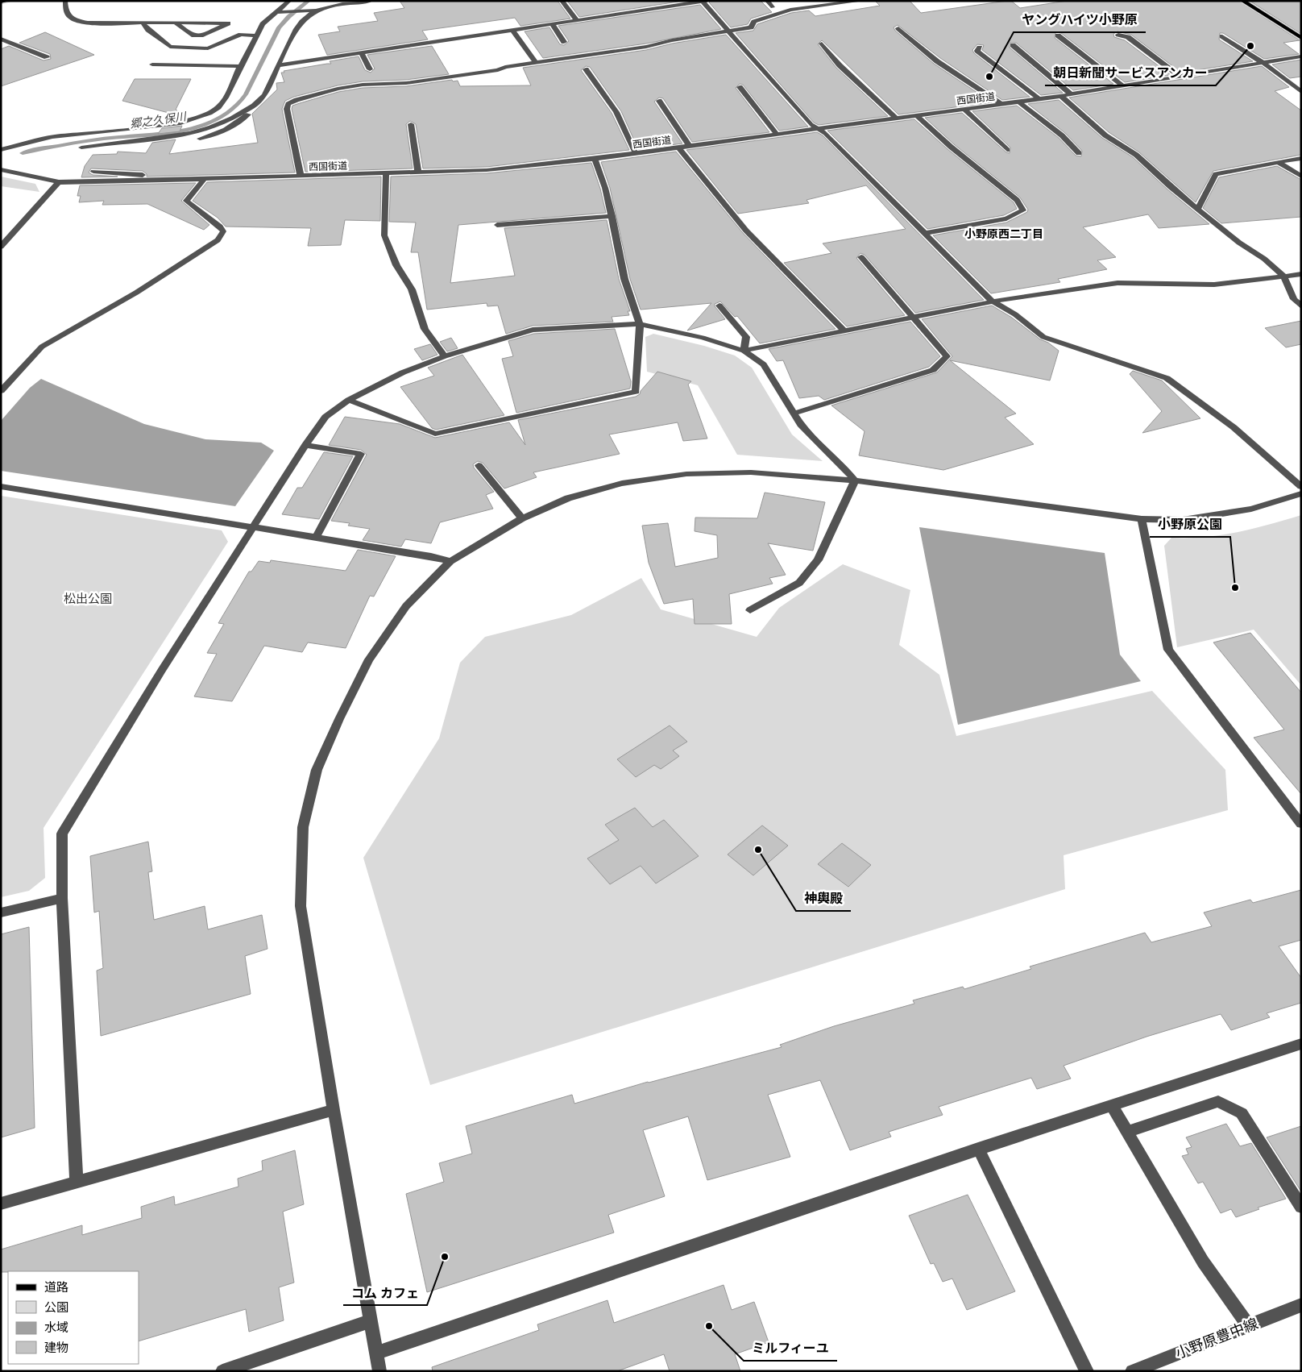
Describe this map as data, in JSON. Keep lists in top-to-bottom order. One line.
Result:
{"streets":{"street":["西国街道","小野原豊中線"]},"districts":["小野原西二丁目"],"water":["郷之久保川"],"parks":["松出公園"],"places":["朝日新聞サービスアンカー","ヤングハイツ小野原","小野原公園","神輿殿","コム カフェ","ミルフィーユ"],"legend":["道路","公園","水域","建物"]}
